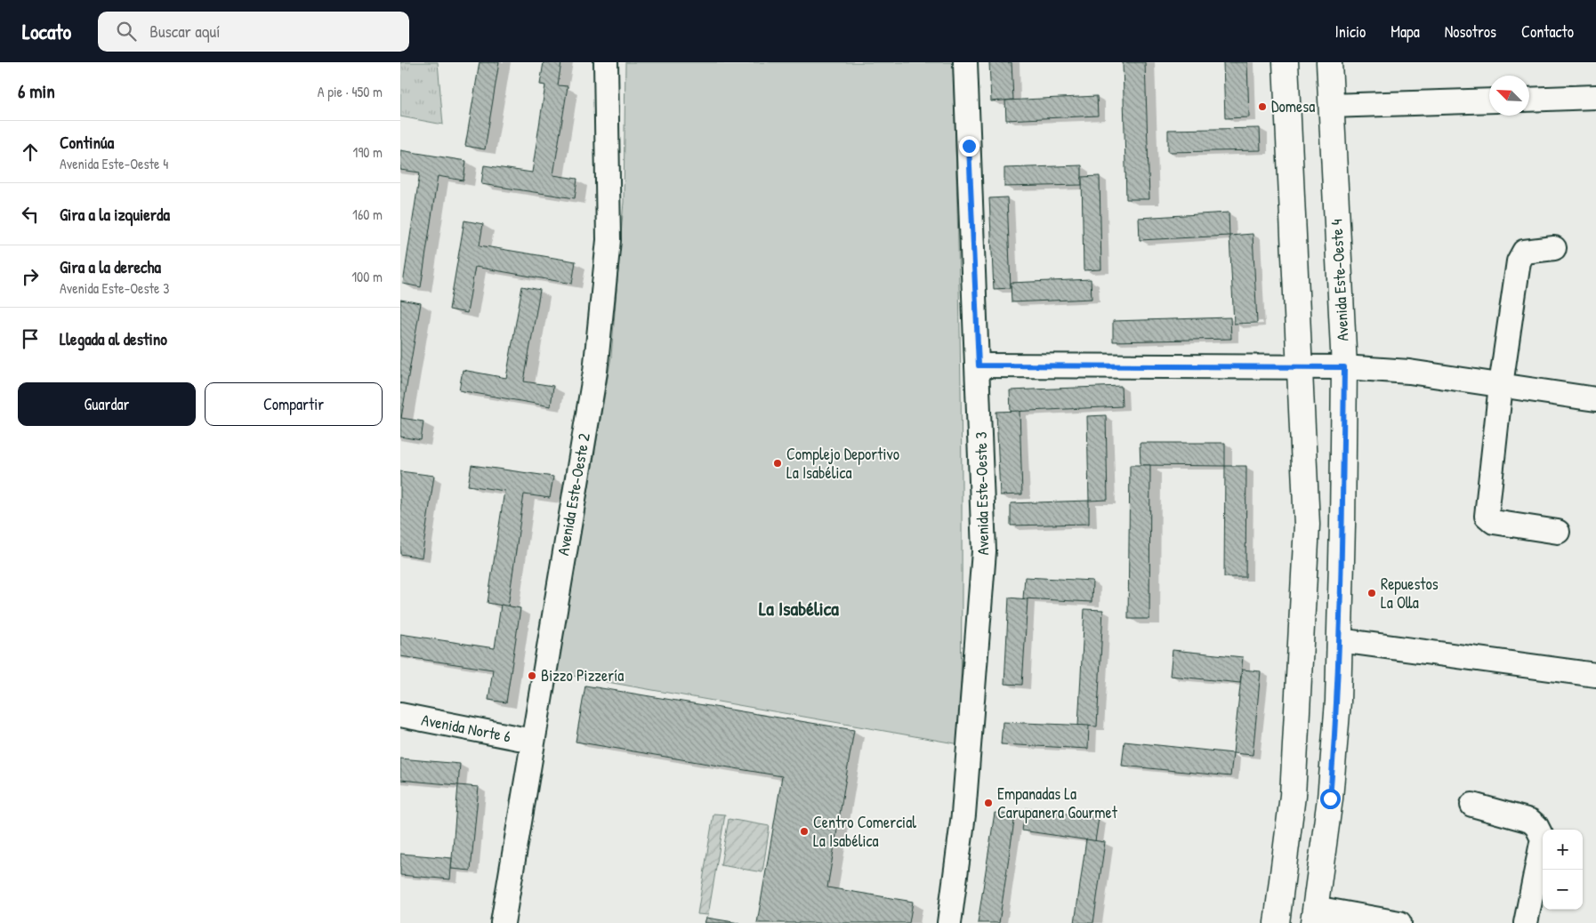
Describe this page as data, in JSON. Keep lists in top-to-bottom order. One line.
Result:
{"streets":{"main road":["Avenida Este-Oeste 4"],"street":["Avenida Este-Oeste 3","Avenida Este-Oeste 2","Avenida Norte 6"]},"crossings":[["Avenida Este-Oeste 2","Avenida Norte 6"]],"districts":["La Isabélica"],"places":["Domesa","Complejo Deportivo La Isabélica","Repuestos La Olla","Bizzo Pizzería","Empanadas La Carupanera Gourmet","Centro Comercial La Isabélica"],"north":"top left","page":{"header":"Locato","search":"Buscar aquí","nav":["Inicio","Mapa","Nosotros","Contacto"],"heading":["6 min","A pie · 450 m"],"list":[["Continúa","Avenida Este-Oeste 4","190 m"],["Gira a la izquierda","160 m"],["Gira a la derecha","Avenida Este-Oeste 3","100 m"],"Llegada al destino"],"buttons":["Guardar","Compartir"],"map_buttons":["+","−"]}}
